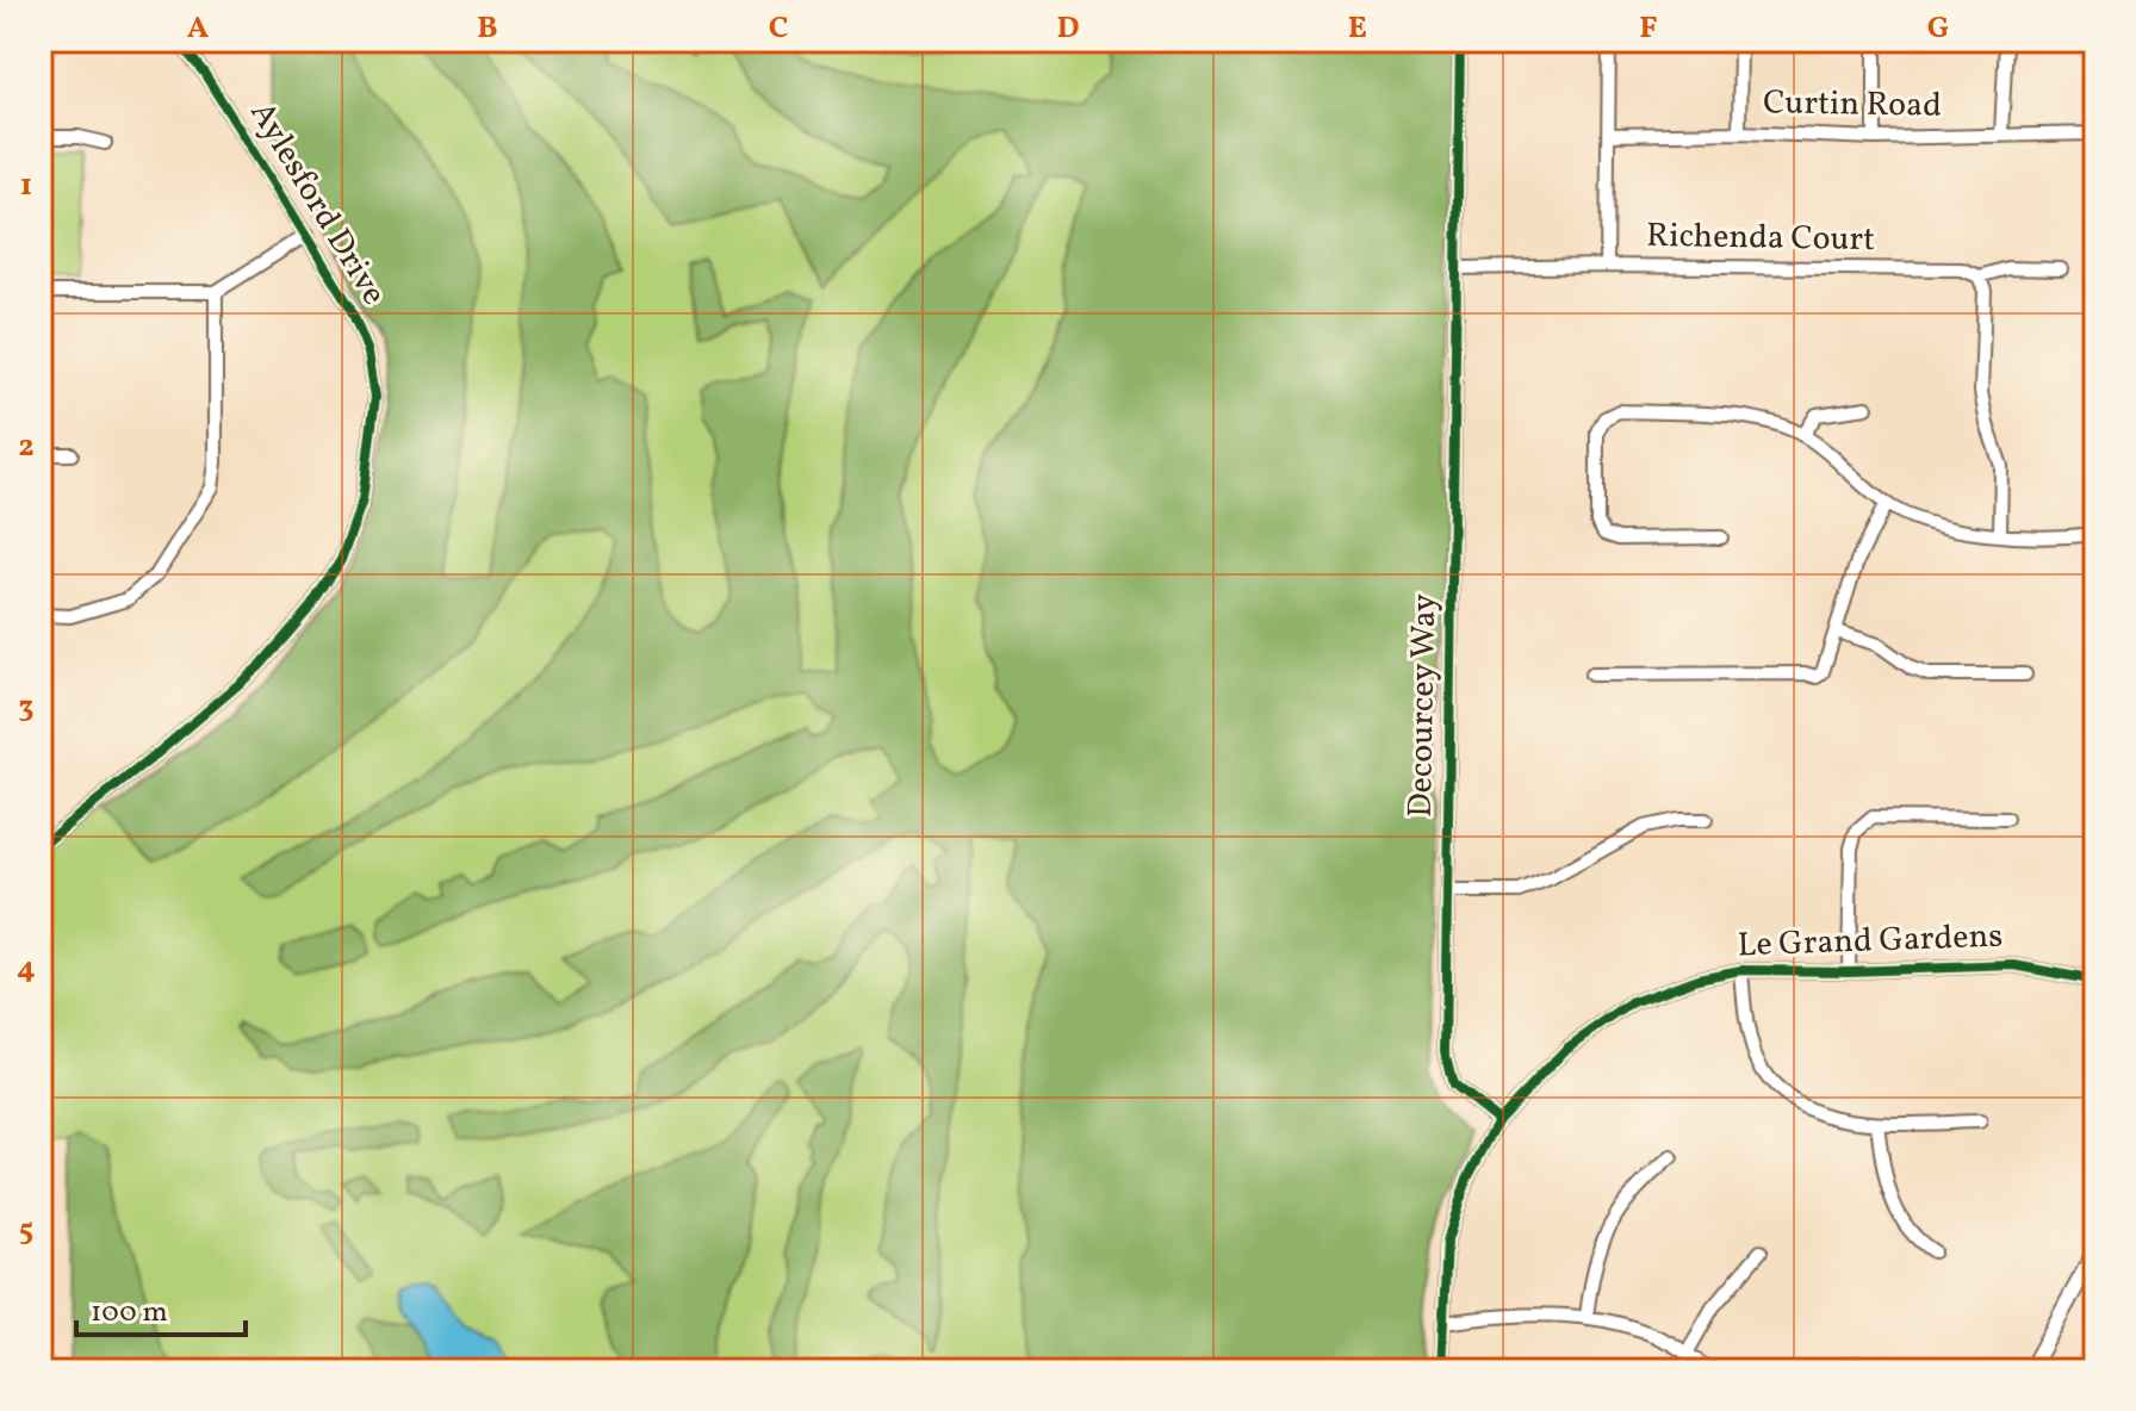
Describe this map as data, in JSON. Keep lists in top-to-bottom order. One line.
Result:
{"streets":{"street":["Curtin Road","Aylesford Drive","Richenda Court","Decourcey Way","Le Grand Gardens"]},"crossings":[["Richenda Court","Decourcey Way"],["Decourcey Way","Le Grand Gardens"]],"scale_bar":"100 m","grid":{"columns":["A","B","C","D","E","F","G"],"rows":["1","2","3","4","5"]}}
